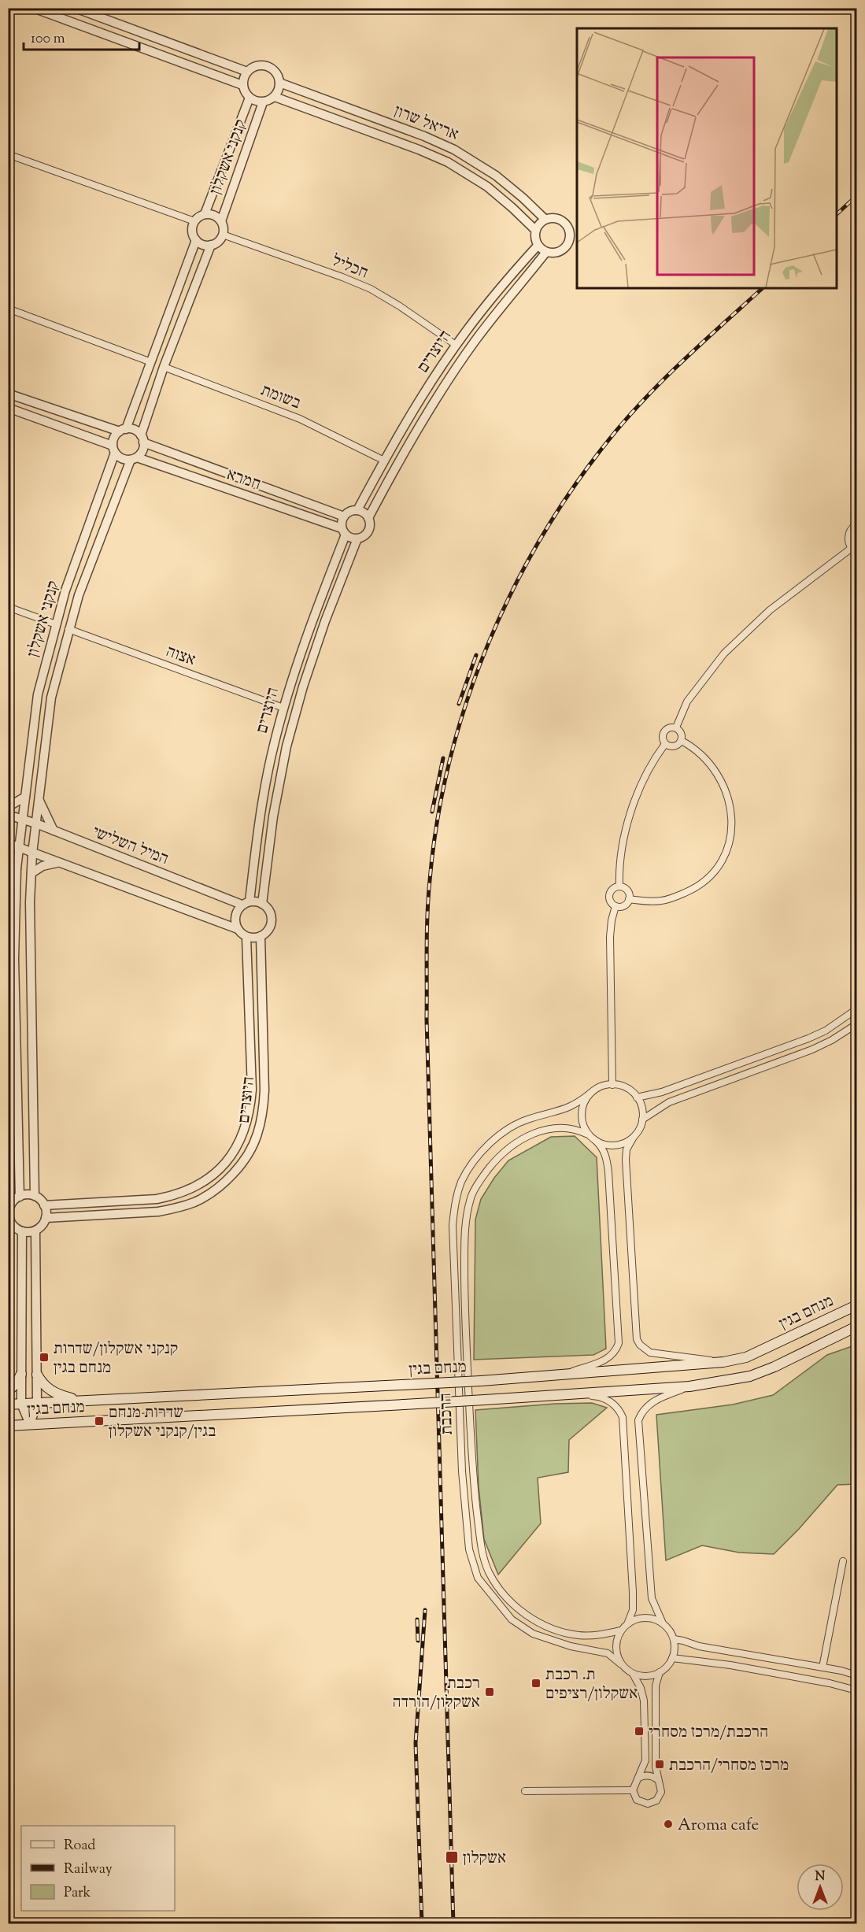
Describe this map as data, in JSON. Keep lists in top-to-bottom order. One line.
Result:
{"streets":{"main road":["מנחם בגין"],"street":["אריאל שרון","קנקני אשקלון","חכליל","היוצרים","בשומת","חמרא","אצוה","המיל השלישי","הרכבת"]},"crossings":[["אריאל שרון","קנקני אשקלון"],["אריאל שרון","היוצרים"],["קנקני אשקלון","חכליל"],["קנקני אשקלון","היוצרים"],["קנקני אשקלון","חמרא"],["קנקני אשקלון","אצוה"],["קנקני אשקלון","המיל השלישי"],["חכליל","היוצרים"],["היוצרים","בשומת"],["היוצרים","חמרא"],["היוצרים","אצוה"],["היוצרים","המיל השלישי"]],"places":{"transit":["קנקני אשקלון/שדרות מנחם בגין","שדרות מנחם בגין/קנקני אשקלון","ת. רכבת אשקלון/רציפים","רכבת אשקלון/הורדה","הרכבת/מרכז מסחרי","מרכז מסחרי/הרכבת","אשקלון"],"other":["Aroma cafe"]},"legend":["Road","Railway","Park"],"scale_bar":"100 m","north":"top"}
